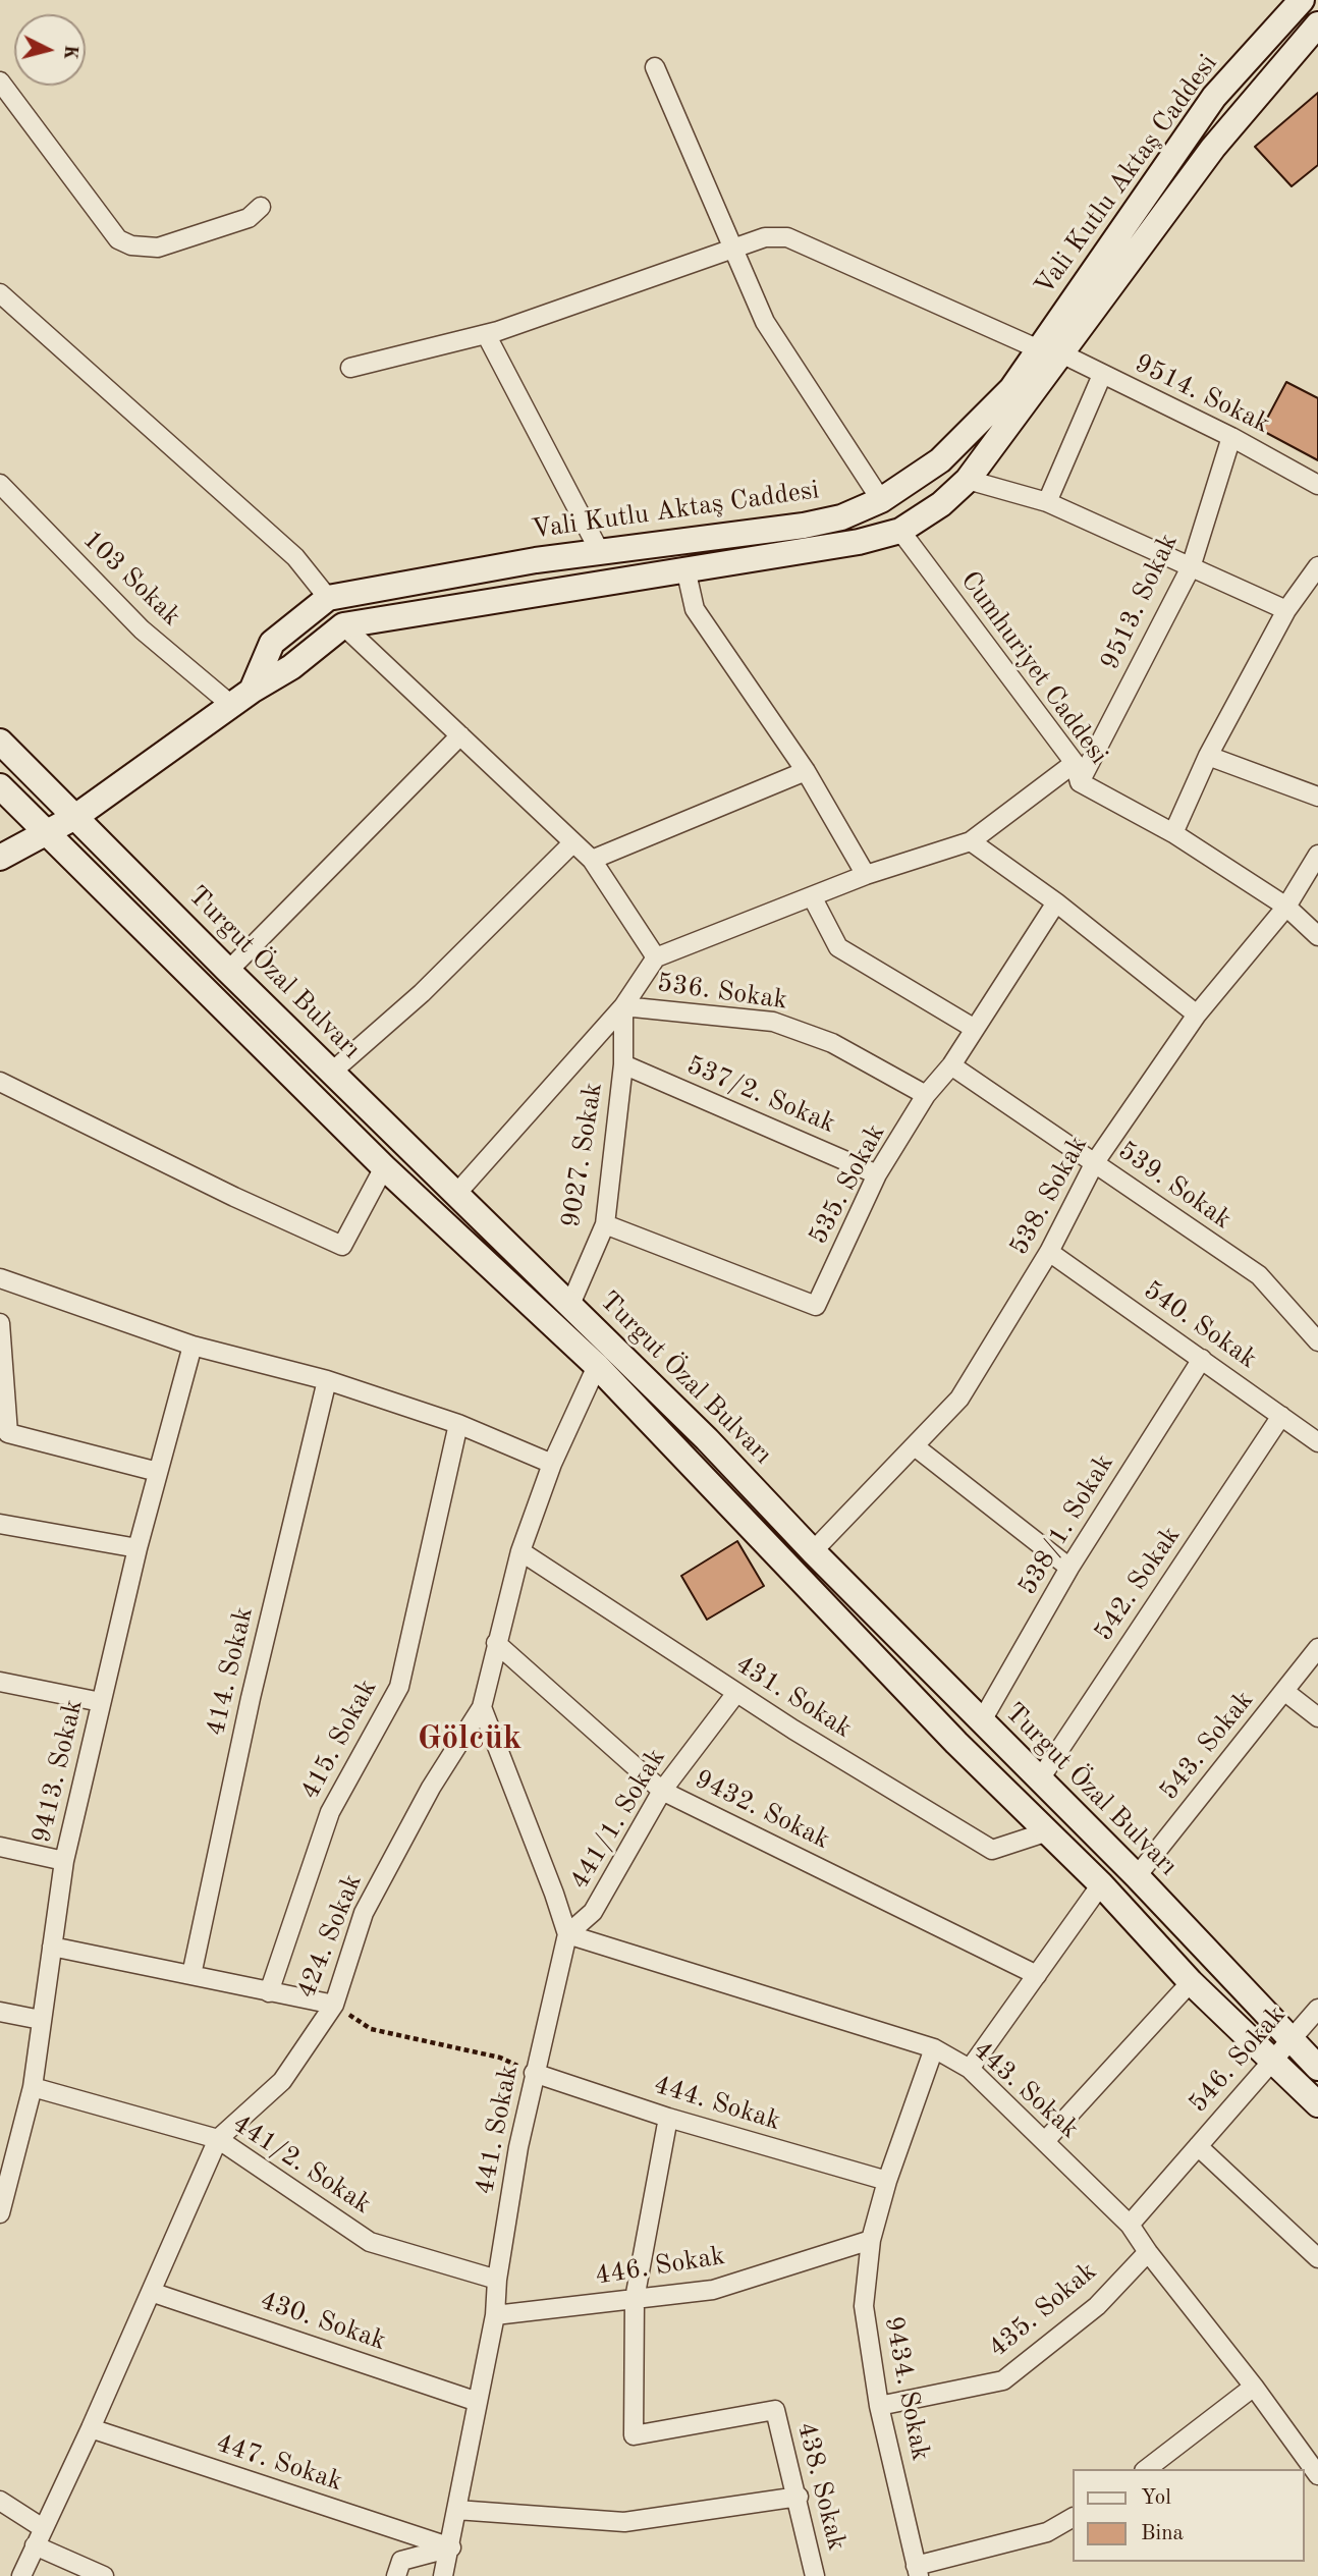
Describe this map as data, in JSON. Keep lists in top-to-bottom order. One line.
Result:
{"streets":{"street":["Vali Kutlu Aktaş Caddesi","9514. Sokak","103 Sokak","9513. Sokak","Cumhuriyet Caddesi","Turgut Özal Bulvarı","536. Sokak","537/2. Sokak","9027. Sokak","535. Sokak","539. Sokak","538. Sokak","540. Sokak","538/1. Sokak","542. Sokak","414. Sokak","431. Sokak","415. Sokak","543. Sokak","9413. Sokak","9432. Sokak","441/1. Sokak","424. Sokak","546. Sokak","443. Sokak","444. Sokak","441. Sokak","441/2. Sokak","446. Sokak","435. Sokak","430. Sokak","9434. Sokak","447. Sokak","438. Sokak"]},"crossings":[["Vali Kutlu Aktaş Caddesi","9514. Sokak"],["Vali Kutlu Aktaş Caddesi","103 Sokak"],["Vali Kutlu Aktaş Caddesi","Cumhuriyet Caddesi"],["Vali Kutlu Aktaş Caddesi","Turgut Özal Bulvarı"],["9514. Sokak","9513. Sokak"],["9513. Sokak","Cumhuriyet Caddesi"],["Cumhuriyet Caddesi","538. Sokak"],["Turgut Özal Bulvarı","9027. Sokak"],["Turgut Özal Bulvarı","538. Sokak"],["Turgut Özal Bulvarı","538/1. Sokak"],["Turgut Özal Bulvarı","542. Sokak"],["Turgut Özal Bulvarı","431. Sokak"],["Turgut Özal Bulvarı","543. Sokak"],["Turgut Özal Bulvarı","424. Sokak"],["Turgut Özal Bulvarı","546. Sokak"],["536. Sokak","9027. Sokak"],["536. Sokak","535. Sokak"],["537/2. Sokak","9027. Sokak"],["537/2. Sokak","535. Sokak"],["9027. Sokak","535. Sokak"],["535. Sokak","539. Sokak"],["539. Sokak","538. Sokak"],["538. Sokak","540. Sokak"],["540. Sokak","538/1. Sokak"],["540. Sokak","542. Sokak"],["431. Sokak","441/1. Sokak"],["431. Sokak","424. Sokak"],["9413. Sokak","441/2. Sokak"],["9432. Sokak","441/1. Sokak"],["9432. Sokak","424. Sokak"],["441/1. Sokak","443. Sokak"],["441/1. Sokak","441. Sokak"],["424. Sokak","441/2. Sokak"],["424. Sokak","430. Sokak"],["424. Sokak","447. Sokak"],["546. Sokak","443. Sokak"],["443. Sokak","441. Sokak"],["443. Sokak","435. Sokak"],["443. Sokak","9434. Sokak"],["444. Sokak","441. Sokak"],["444. Sokak","9434. Sokak"],["441. Sokak","441/2. Sokak"],["441. Sokak","446. Sokak"],["441. Sokak","430. Sokak"],["441. Sokak","447. Sokak"],["446. Sokak","9434. Sokak"],["446. Sokak","438. Sokak"],["435. Sokak","9434. Sokak"]],"districts":["Gölcük"],"legend":["Yol","Bina"],"north":"right"}
